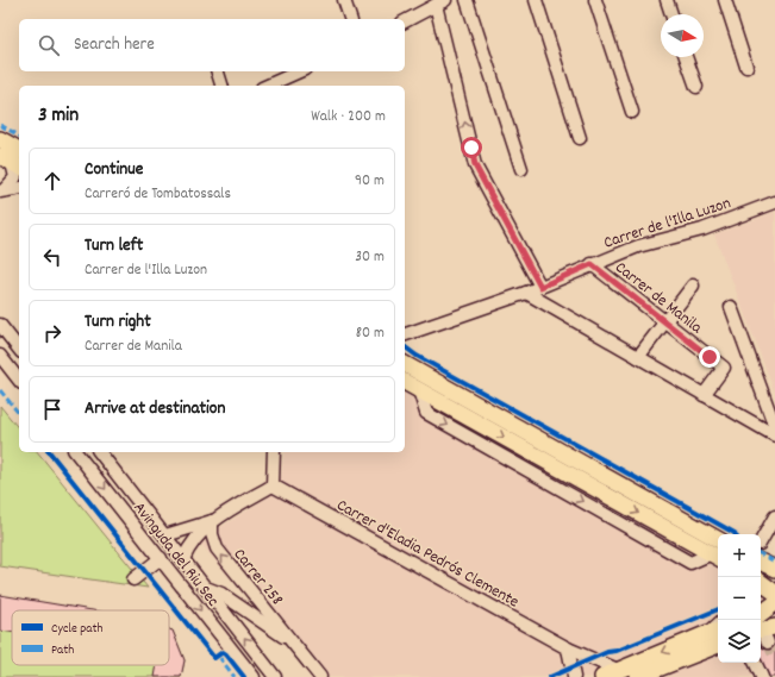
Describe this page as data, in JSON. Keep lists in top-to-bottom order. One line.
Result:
{"streets":{"street":["Carrer de l'Illa Luzon","Carrer de Manila","Carrer d'Eladia Pedrós Clemente","Avinguda del Riu Sec","Carrer 258"]},"crossings":[["Carrer de l'Illa Luzon","Carrer de Manila"],["Avinguda del Riu Sec","Carrer 258"]],"legend":["Cycle path","Path"],"north":"right","page":{"search":"Search here","heading":["3 min","Walk · 200 m"],"list":[["Continue","Carreró de Tombatossals","90 m"],["Turn left","Carrer de l'Illa Luzon","30 m"],["Turn right","Carrer de Manila","80 m"],"Arrive at destination"],"map_buttons":["+","−"]}}
